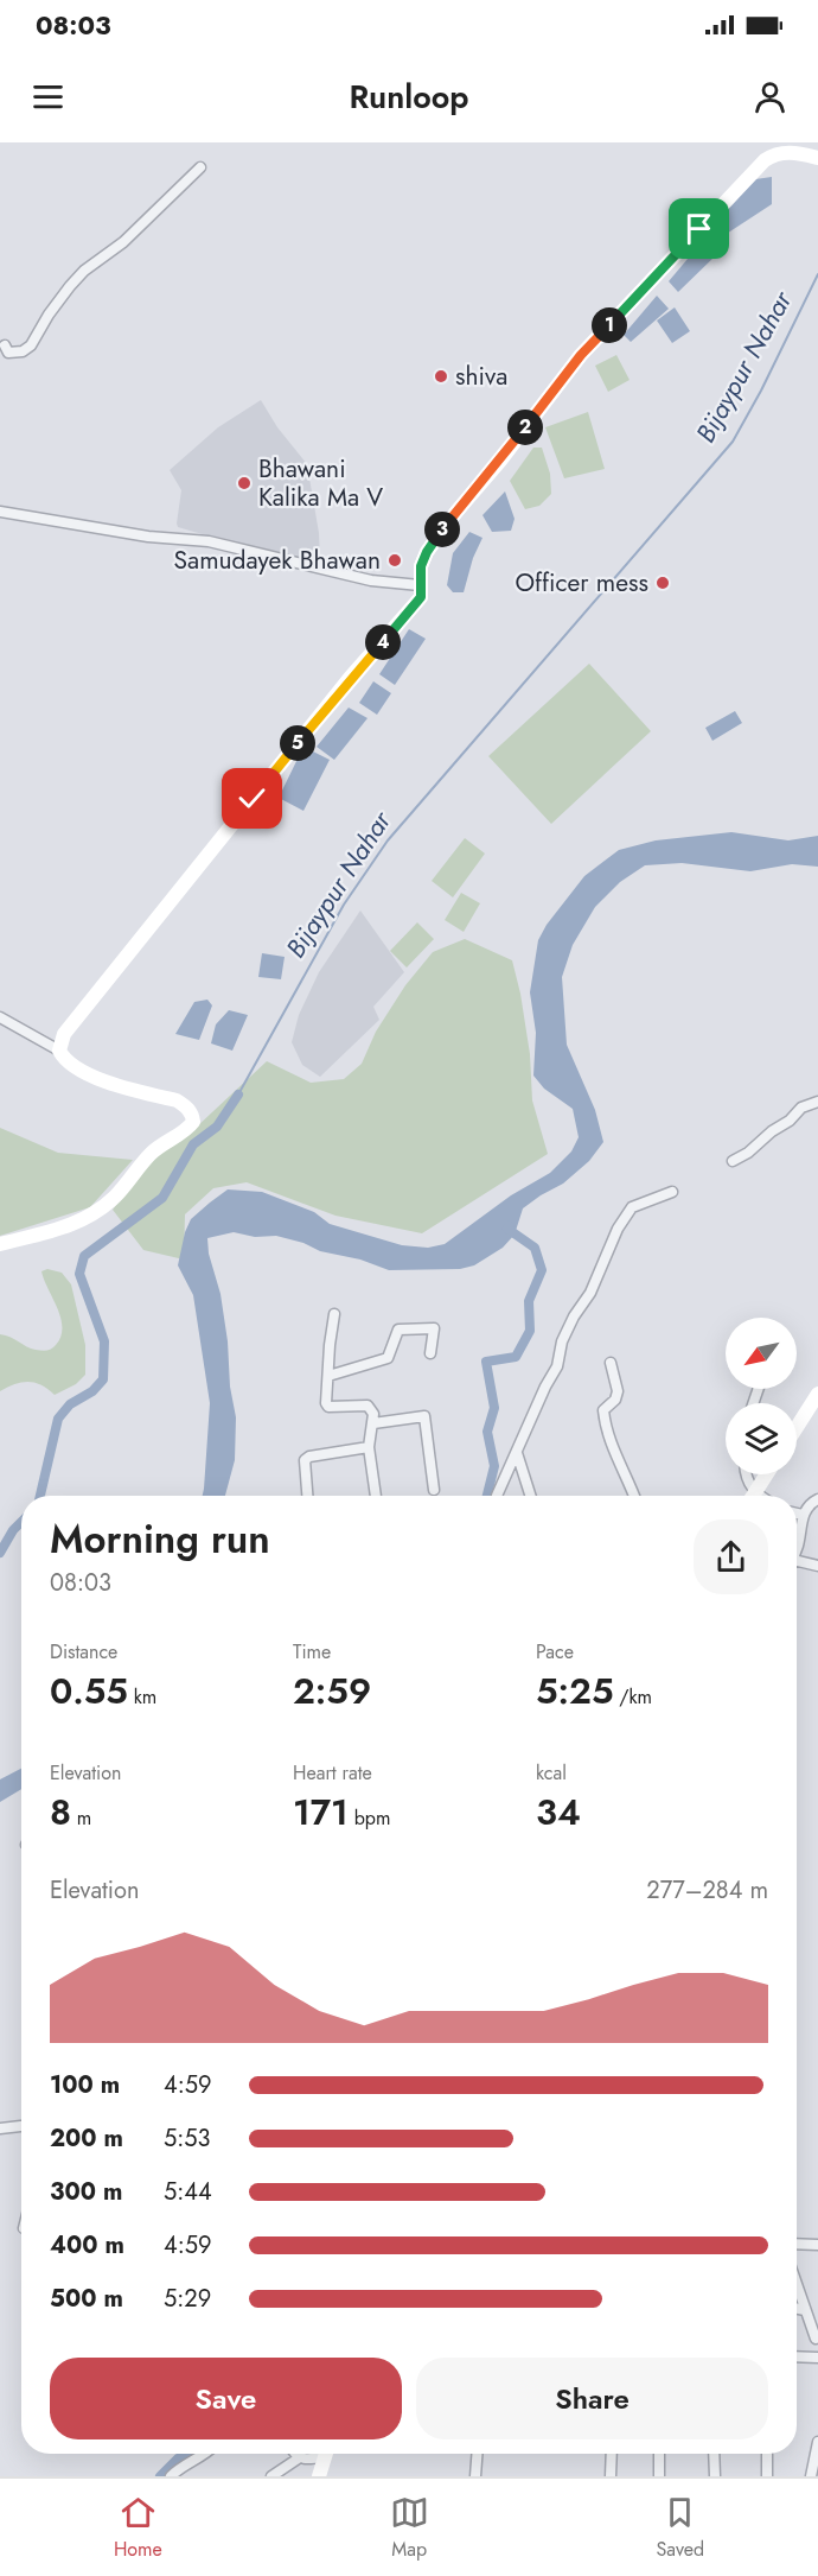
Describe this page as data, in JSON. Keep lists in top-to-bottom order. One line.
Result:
{"water":["Bijaypur Nahar"],"places":["shiva","Bhawani Kalika Ma V","Samudayek Bhawan","Officer mess"],"north":"bottom left","page":{"status":"08:03","header":"Runloop","pins":["1","2","3","4","5"],"heading":["Morning run","08:03"],"stats":[["Distance","0.55 km"],["Time","2:59"],["Pace","5:25 /km"],["Elevation","8 m"],["Heart rate","171 bpm"],["kcal","34"]],"chart":["Elevation","277–284 m"],"list":[{"name":"100 m","note":"4:59"},{"name":"200 m","note":"5:53"},{"name":"300 m","note":"5:44"},{"name":"400 m","note":"4:59"},{"name":"500 m","note":"5:29"}],"buttons":["Save","Share"],"tabs":["Home","Map","Saved"]}}
